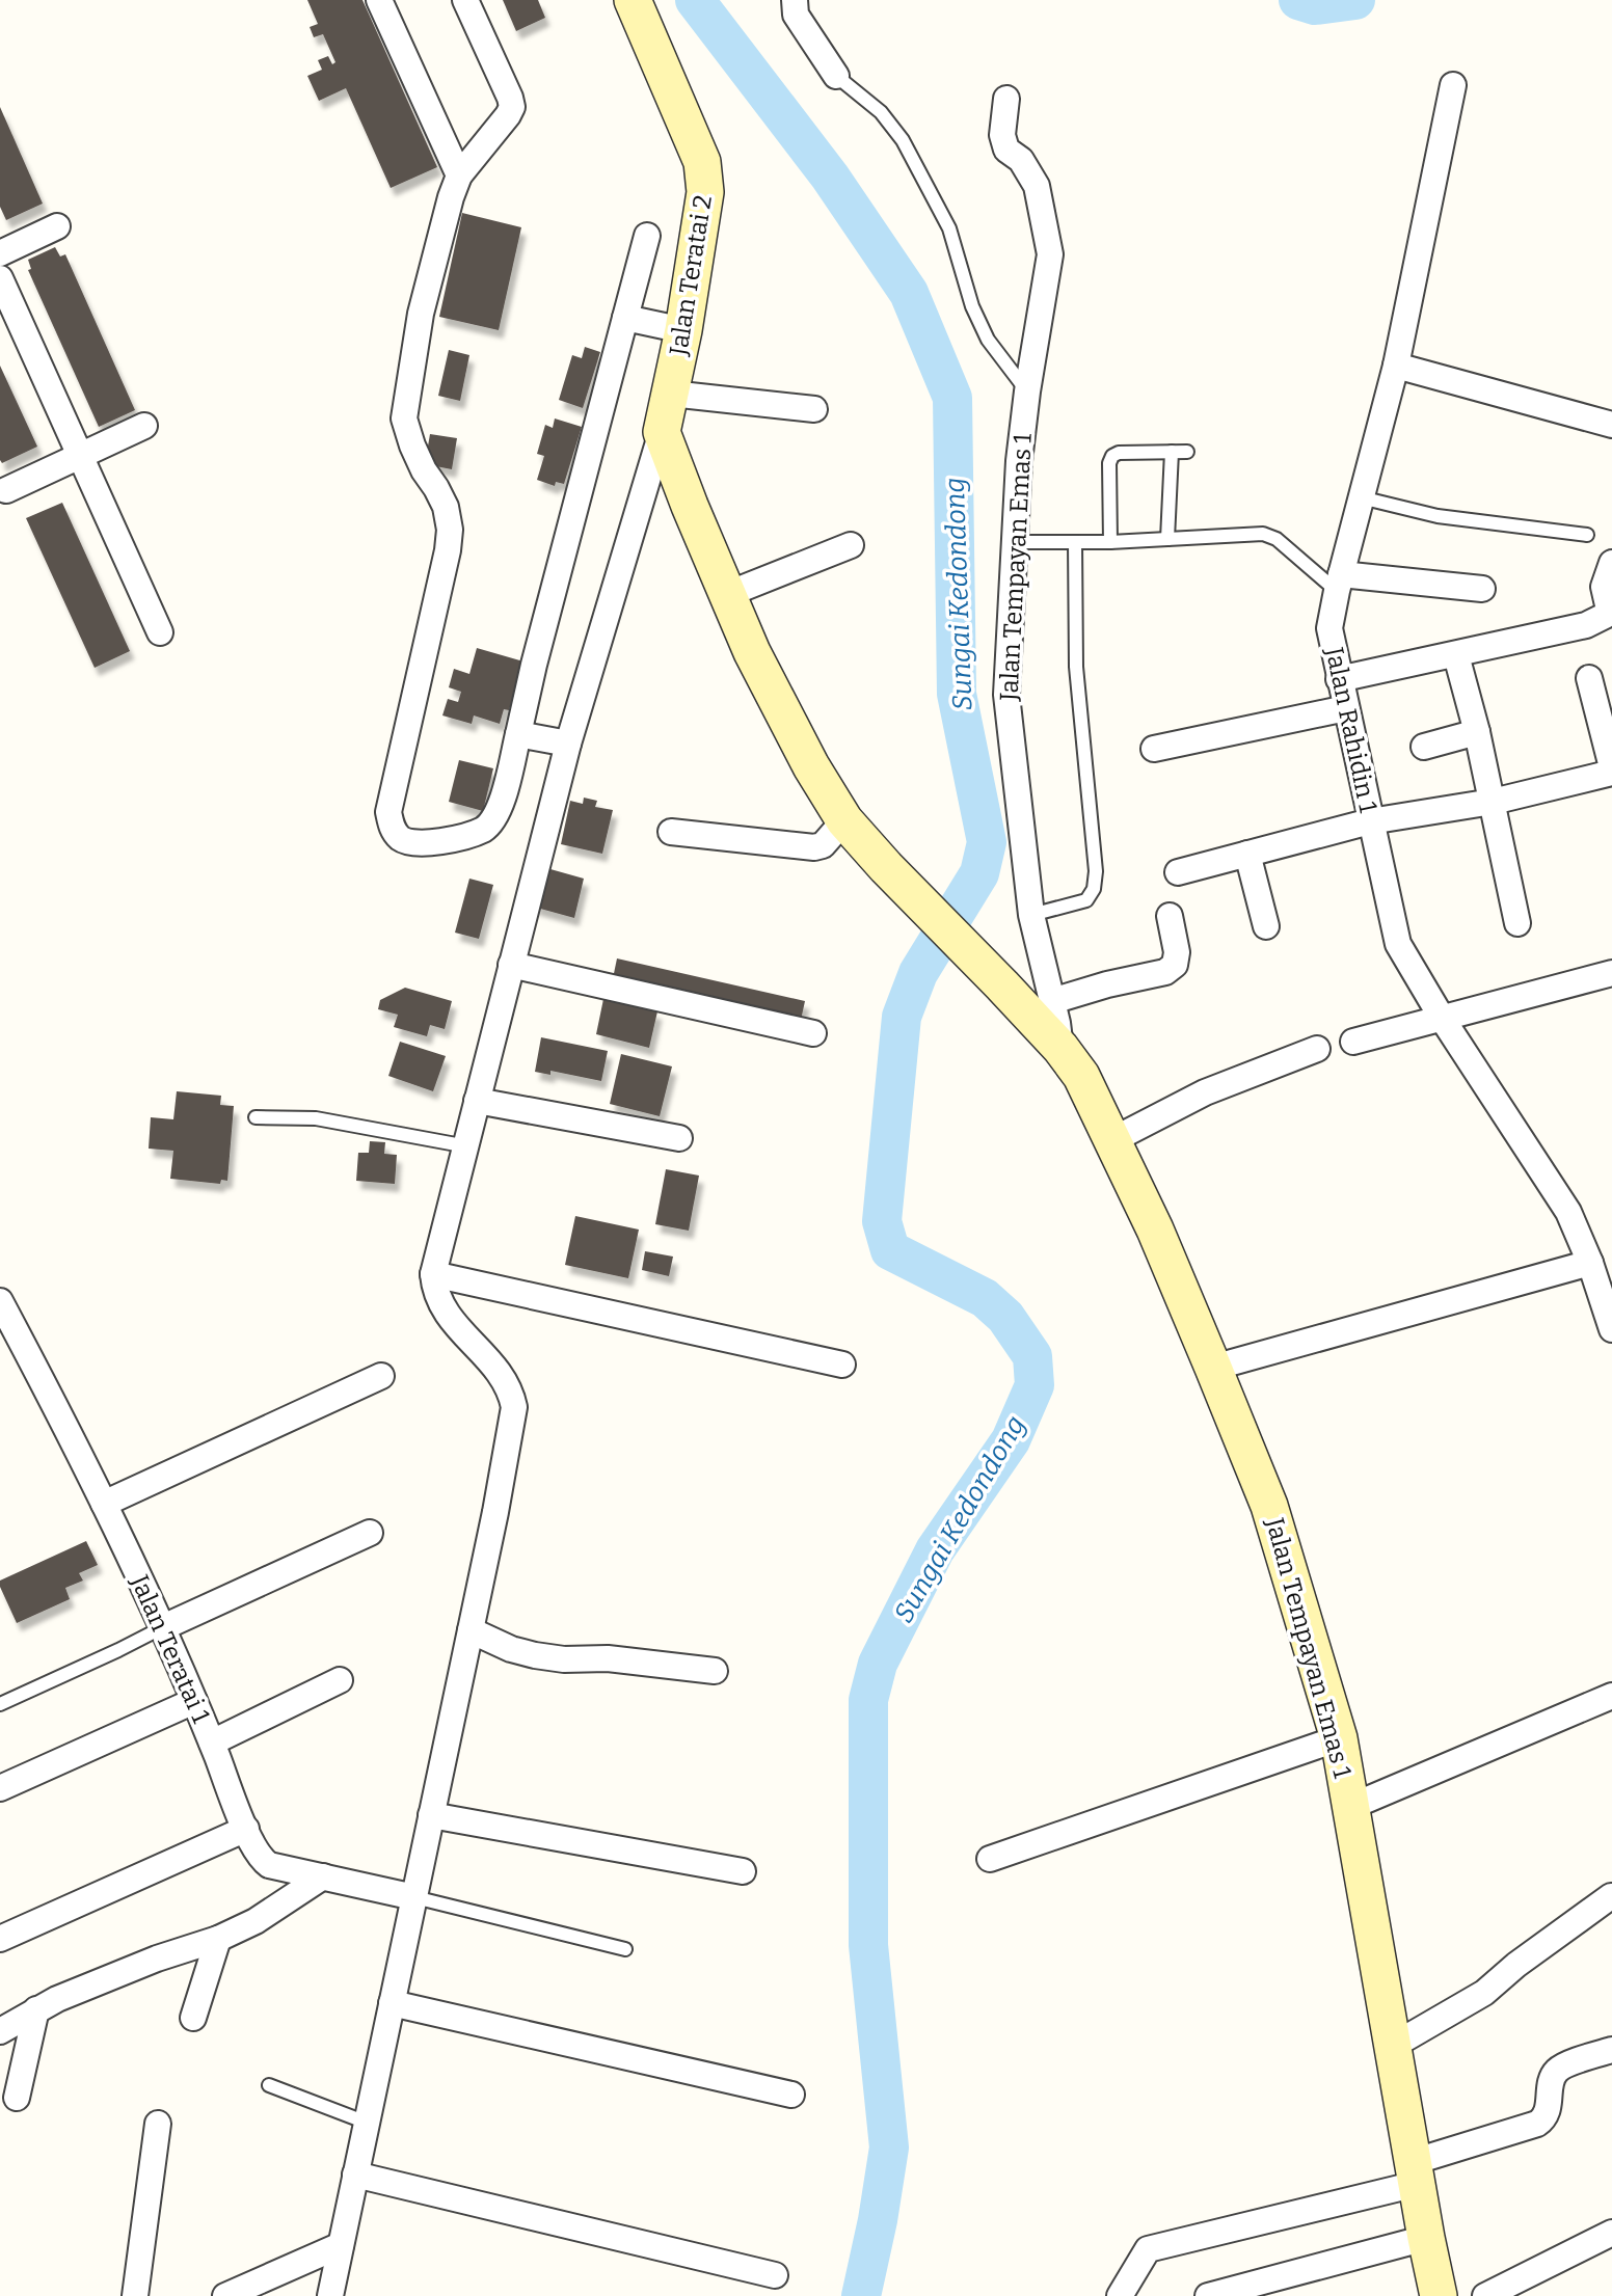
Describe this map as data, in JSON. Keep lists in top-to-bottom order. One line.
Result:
{"streets":{"street":["Jalan Teratai 2","Jalan Tempayan Emas 1","Jalan Rahidin 1","Jalan Teratai 1"]},"water":["Sungai Kedondong"]}
